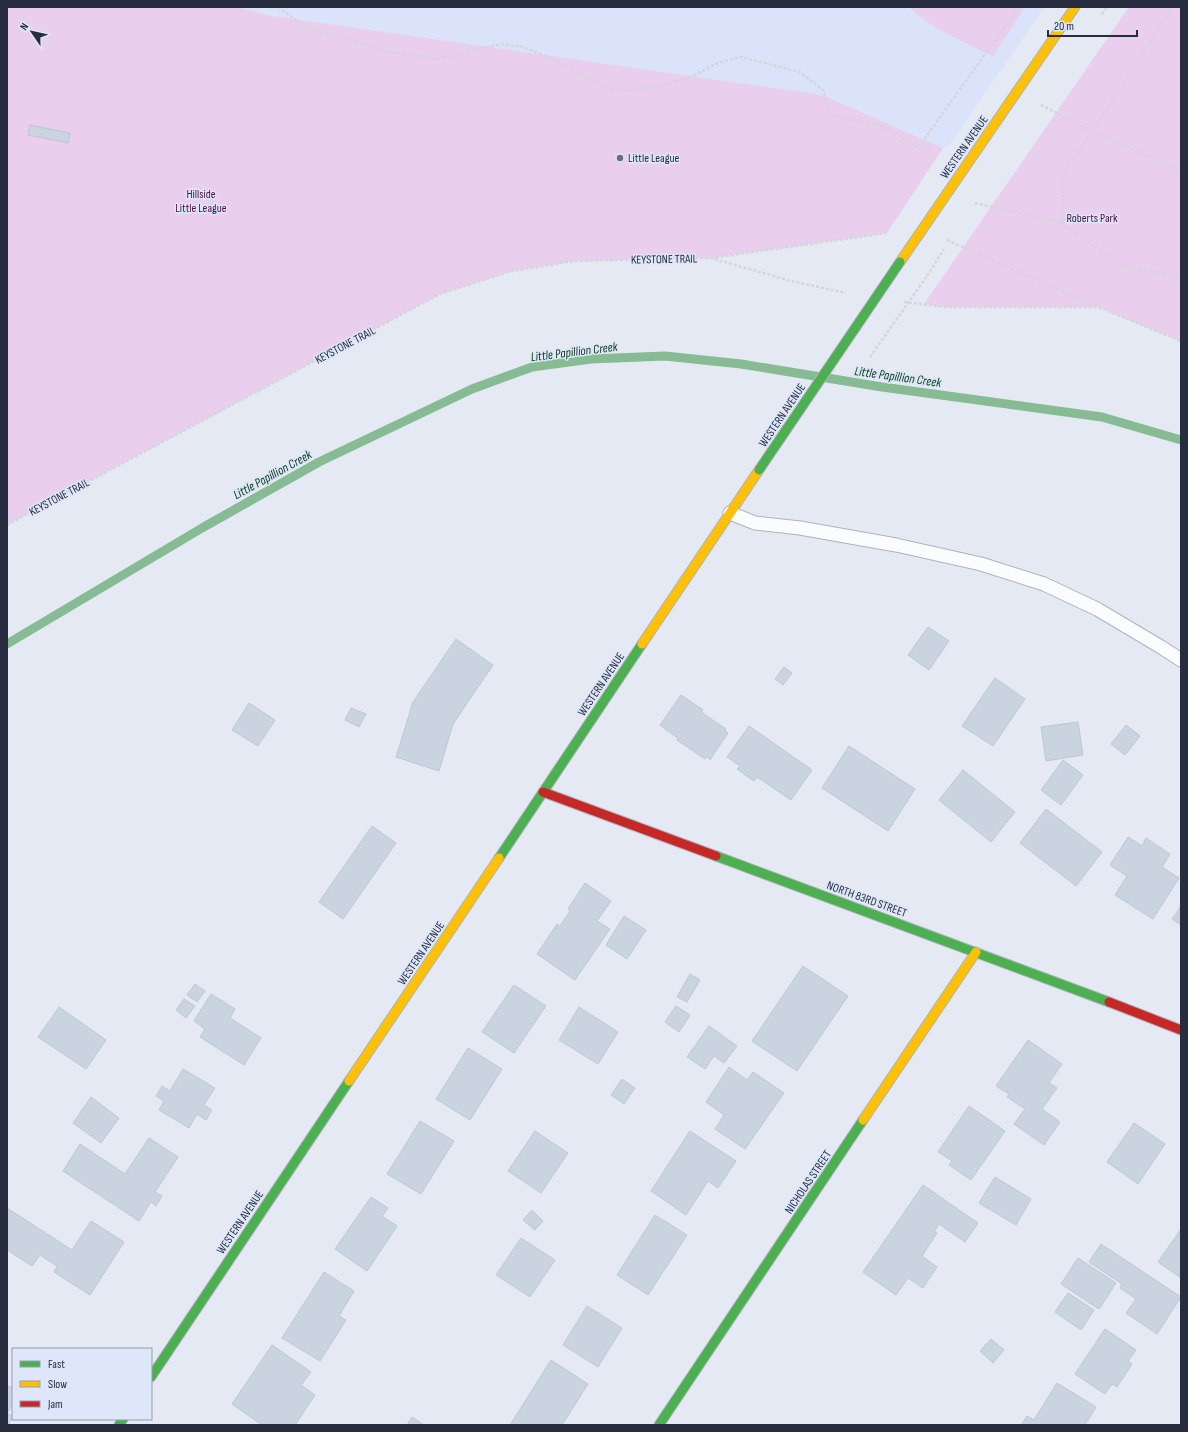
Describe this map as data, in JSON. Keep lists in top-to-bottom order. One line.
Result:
{"streets":{"street":["WESTERN AVENUE","NORTH 83RD STREET","NICHOLAS STREET"],"path":["KEYSTONE TRAIL"]},"crossings":[["WESTERN AVENUE","NORTH 83RD STREET"],["NORTH 83RD STREET","NICHOLAS STREET"]],"water":["Little Papillion Creek"],"parks":["Hillside Little League","Roberts Park"],"places":["Little League"],"legend":["Fast","Slow","Jam"],"scale_bar":"20 m","north":"top left"}
